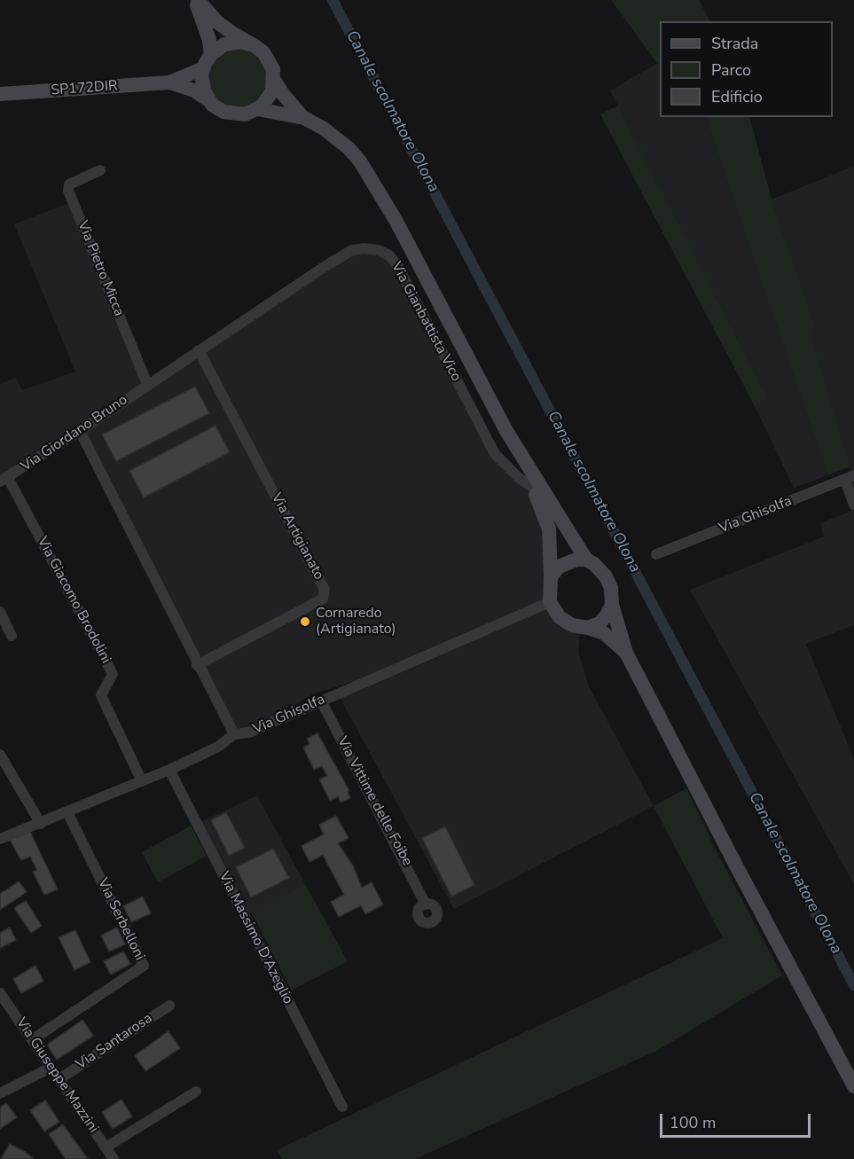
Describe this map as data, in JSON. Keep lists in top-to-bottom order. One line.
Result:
{"streets":{"main road":["SP172DIR"],"street":["Via Pietro Micca","Via Gianbattista Vico","Via Giordano Bruno","Via Ghisolfa","Via Artigianato","Via Giacomo Brodolini","Via Vittime delle Foibe","Via Serbelloni","Via Massimo D'Azeglio","Via Santarosa","Via Giuseppe Mazzini"]},"crossings":[["Via Pietro Micca","Via Gianbattista Vico"],["Via Pietro Micca","Via Giordano Bruno"],["Via Gianbattista Vico","Via Giordano Bruno"],["Via Gianbattista Vico","Via Artigianato"],["Via Giordano Bruno","Via Giacomo Brodolini"],["Via Ghisolfa","Via Giacomo Brodolini"],["Via Ghisolfa","Via Vittime delle Foibe"],["Via Ghisolfa","Via Serbelloni"],["Via Ghisolfa","Via Massimo D'Azeglio"],["Via Serbelloni","Via Giuseppe Mazzini"],["Via Santarosa","Via Giuseppe Mazzini"]],"water":["Canale scolmatore Olona"],"places":["Cornaredo (Artigianato)"],"legend":["Strada","Parco","Edificio"],"scale_bar":"100 m"}
